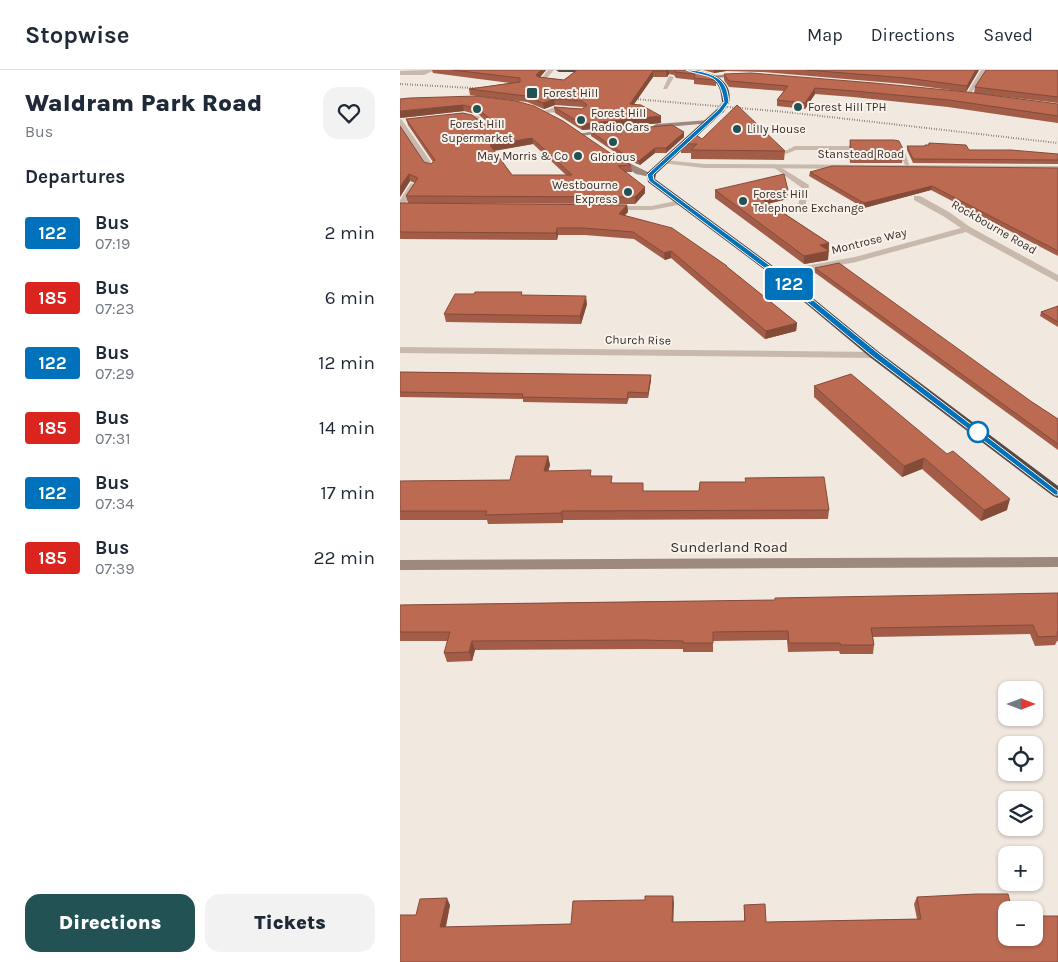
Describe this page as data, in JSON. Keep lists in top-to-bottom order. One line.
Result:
{"streets":{"street":["Stanstead Road","Rockbourne Road","Montrose Way","Church Rise","Sunderland Road"]},"crossings":[["Rockbourne Road","Montrose Way"]],"places":{"transit":["Forest Hill"],"other":["Forest Hill TPH","Forest Hill Supermarket","Forest Hill Radio Cars","Lilly House","Glorious","May Morris & Co","Westbourne Express","Forest Hill Telephone Exchange"]},"lines":["bus line 122"],"north":"right","page":{"header":"Stopwise","nav":["Map","Directions","Saved"],"heading":[["Waldram Park Road","Bus"],"Departures"],"on_map":"122","list":[{"mark":"122","name":"Bus","note":"07:19","value":"2 min"},{"mark":"185","name":"Bus","note":"07:23","value":"6 min"},{"mark":"122","name":"Bus","note":"07:29","value":"12 min"},{"mark":"185","name":"Bus","note":"07:31","value":"14 min"},{"mark":"122","name":"Bus","note":"07:34","value":"17 min"},{"mark":"185","name":"Bus","note":"07:39","value":"22 min"}],"map_buttons":["+","−"],"buttons":["Directions","Tickets"]}}
